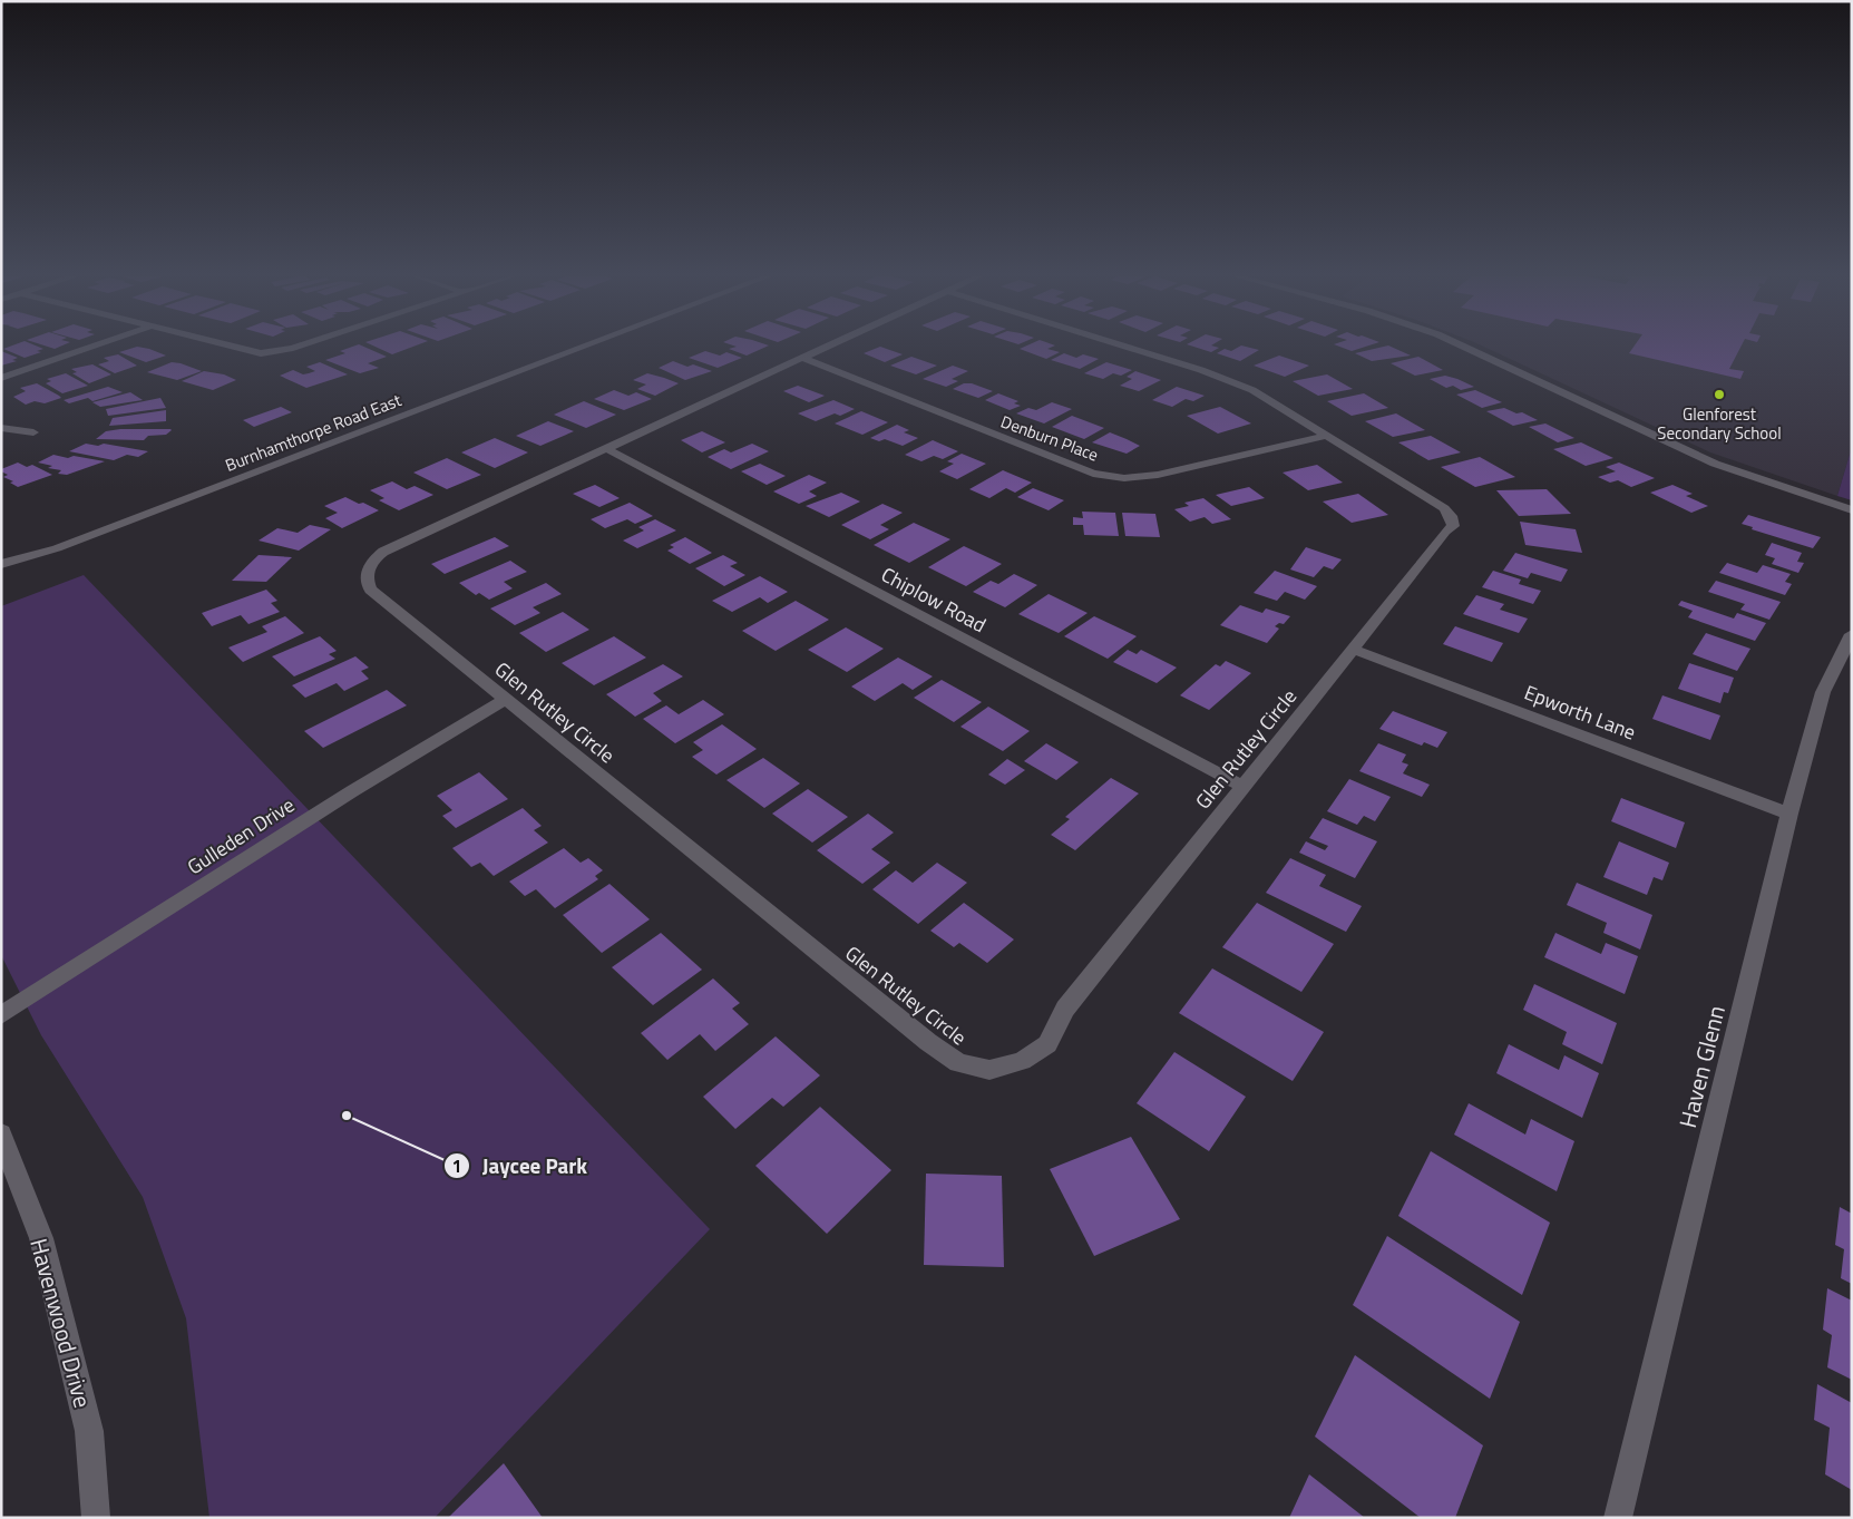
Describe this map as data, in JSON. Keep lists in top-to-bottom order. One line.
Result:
{"streets":{"street":["Burnhamthorpe Road East","Denburn Place","Chiplow Road","Glen Rutley Circle","Epworth Lane","Gulleden Drive","Haven Glenn","Havenwood Drive"]},"crossings":[["Denburn Place","Glen Rutley Circle"],["Chiplow Road","Glen Rutley Circle"],["Glen Rutley Circle","Epworth Lane"],["Glen Rutley Circle","Gulleden Drive"],["Epworth Lane","Haven Glenn"]],"places":["Glenforest Secondary School","Jaycee Park"]}
